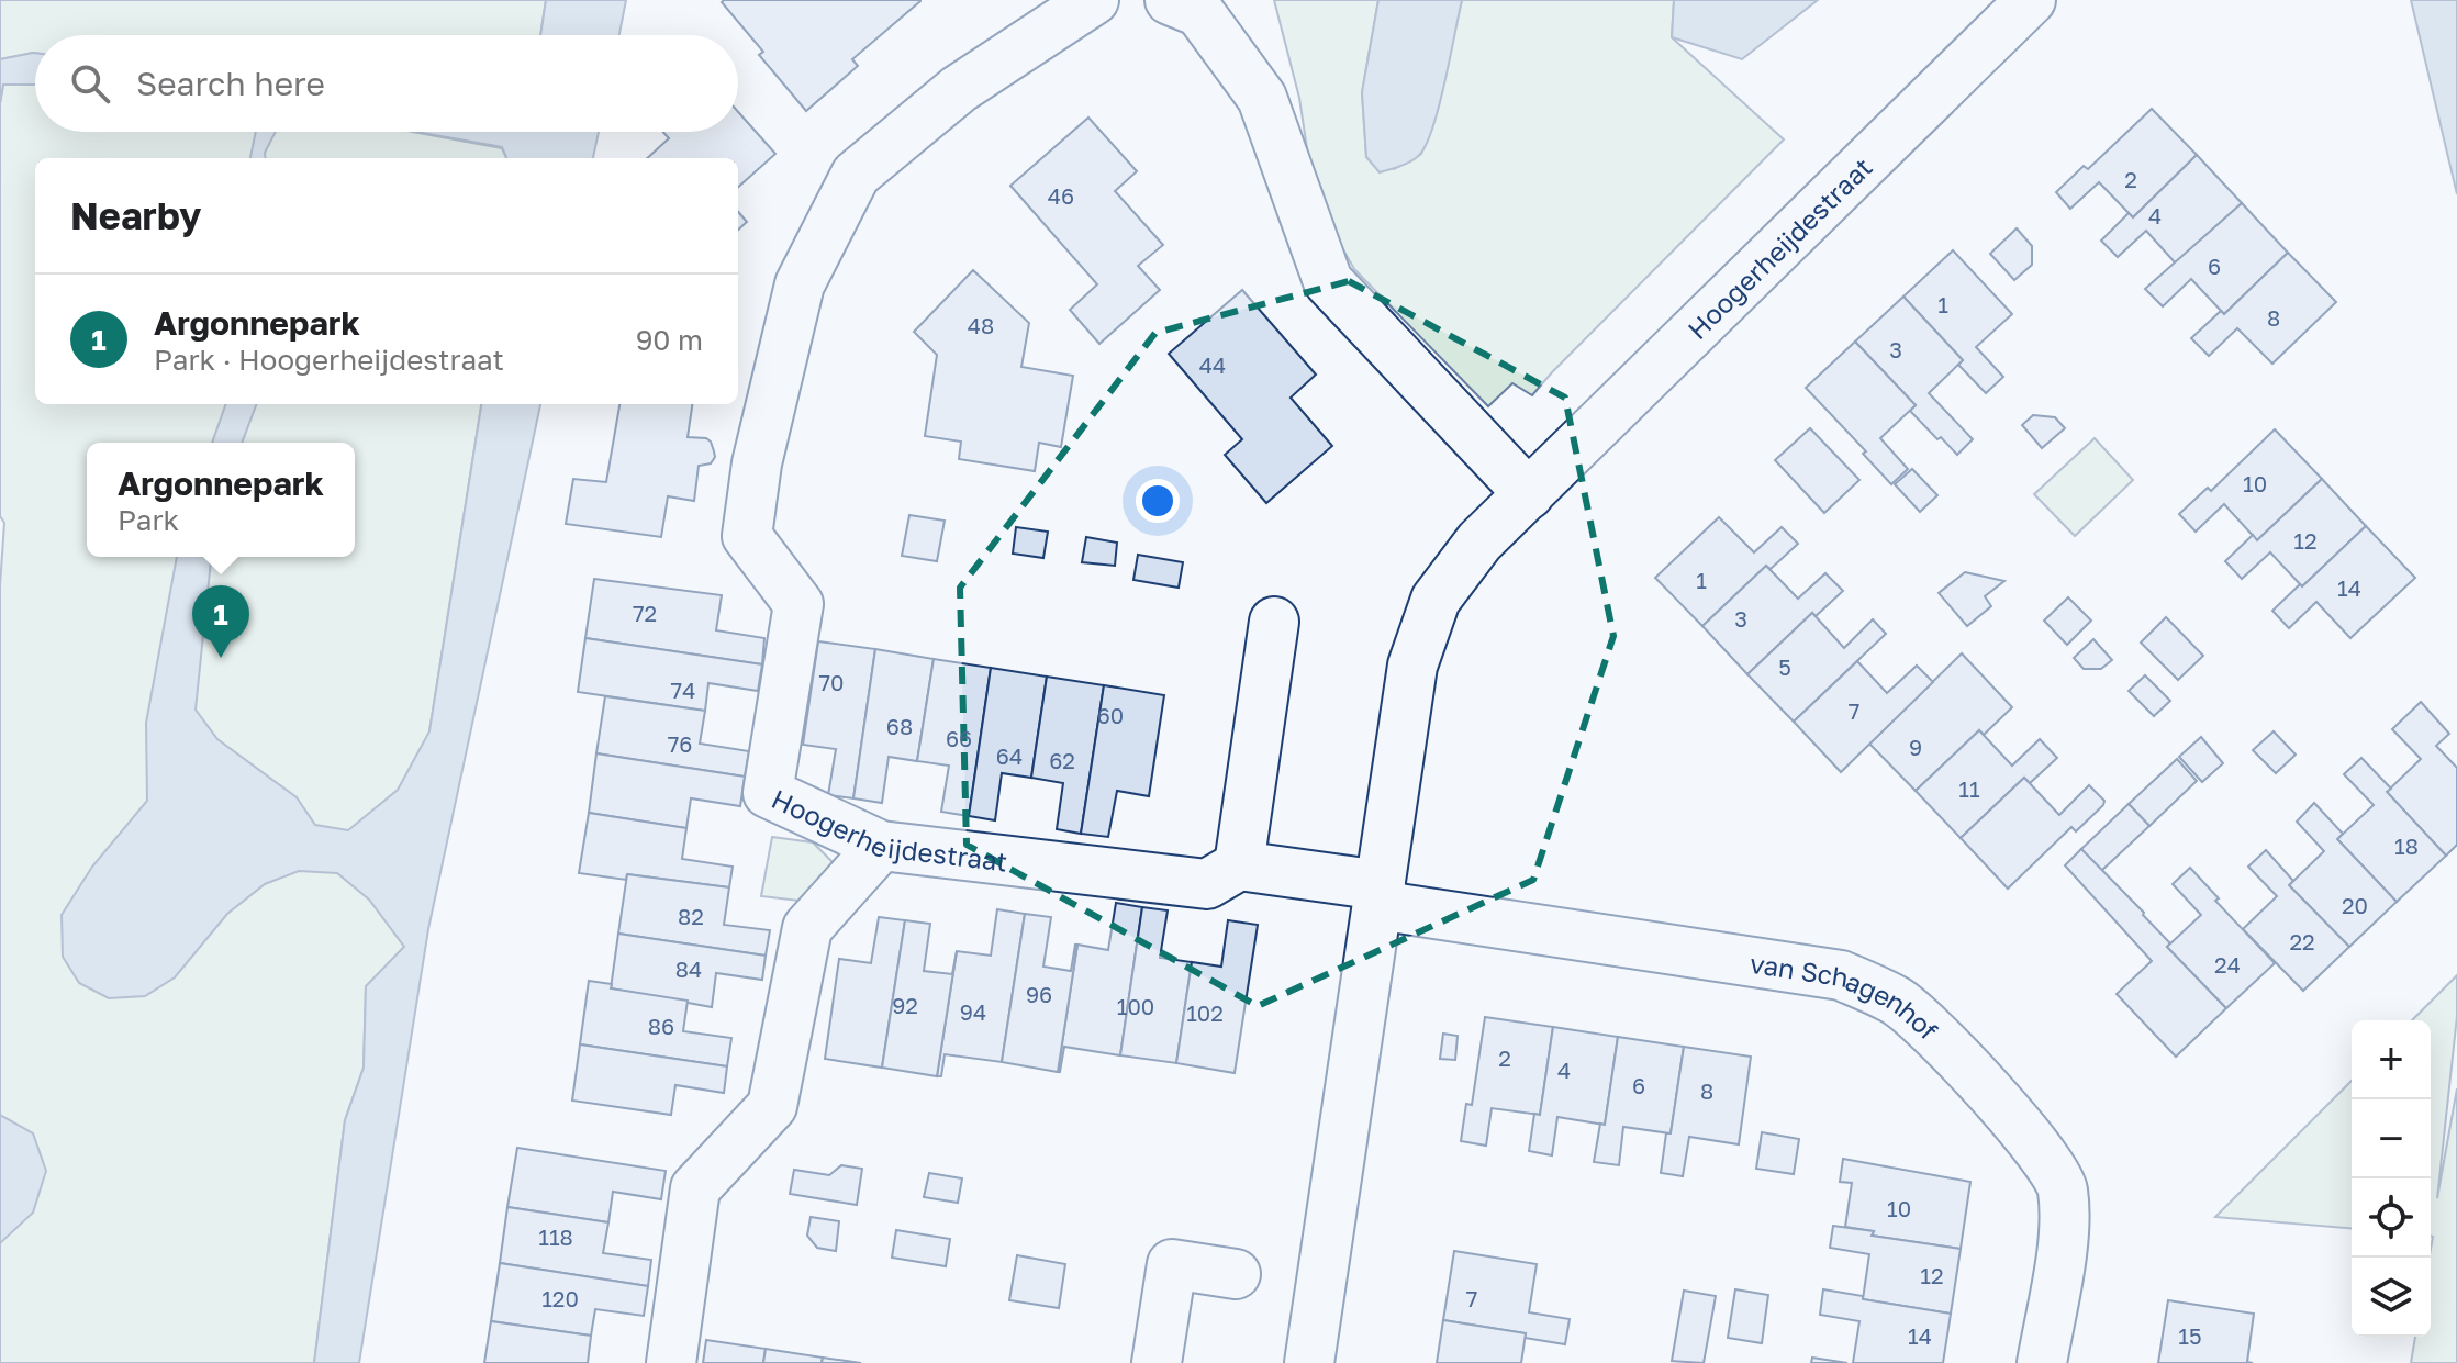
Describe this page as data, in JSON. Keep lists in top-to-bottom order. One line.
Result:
{"streets":{"street":["Hoogerheijdestraat","van Schagenhof"]},"crossings":[["Hoogerheijdestraat","van Schagenhof"]],"house_numbers":["2","46","4","6","1","8","48","3","44","10","12","1","14","72","3","5","70","74","7","60","68","66","76","9","64","62","11","18","20","82","22","24","84","96","92","100","94","102","86","2","4","6","8","10","118","12","120","7","14","15"],"page":{"search":"Search here","heading":"Nearby","list":[{"mark":"1","name":"Argonnepark","note":"Park · Hoogerheijdestraat","value":"90 m"}],"popup":["Argonnepark","Park"],"pins":"1","map_buttons":["+","−"]}}
